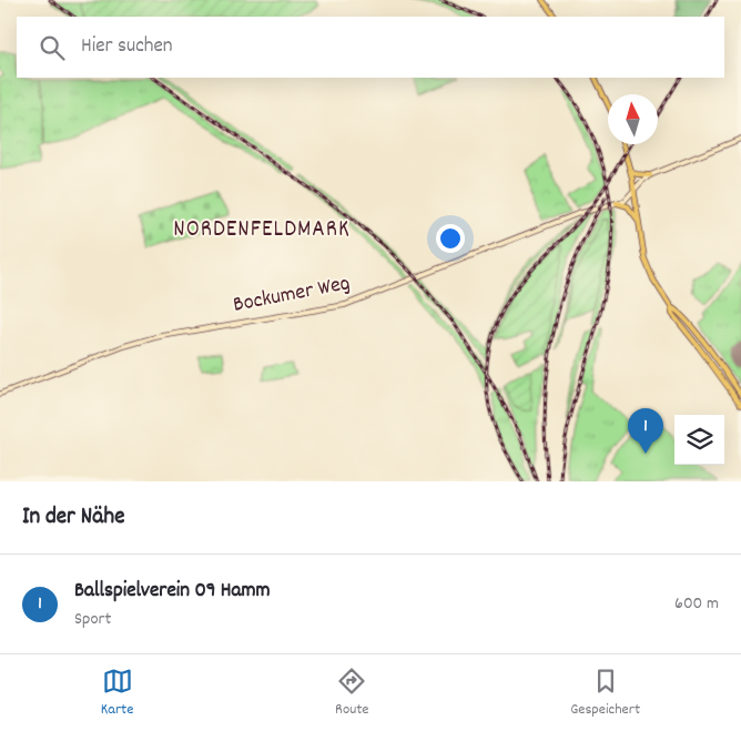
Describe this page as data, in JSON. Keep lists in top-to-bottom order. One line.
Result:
{"streets":{"main road":["Bockumer Weg"]},"districts":["NORDENFELDMARK"],"north":"top","page":{"search":"Hier suchen","pins":"1","heading":"In der Nähe","list":[{"mark":"1","name":"Ballspielverein 09 Hamm","note":"Sport","value":"600 m"}],"nav":["Karte","Route","Gespeichert"]}}
